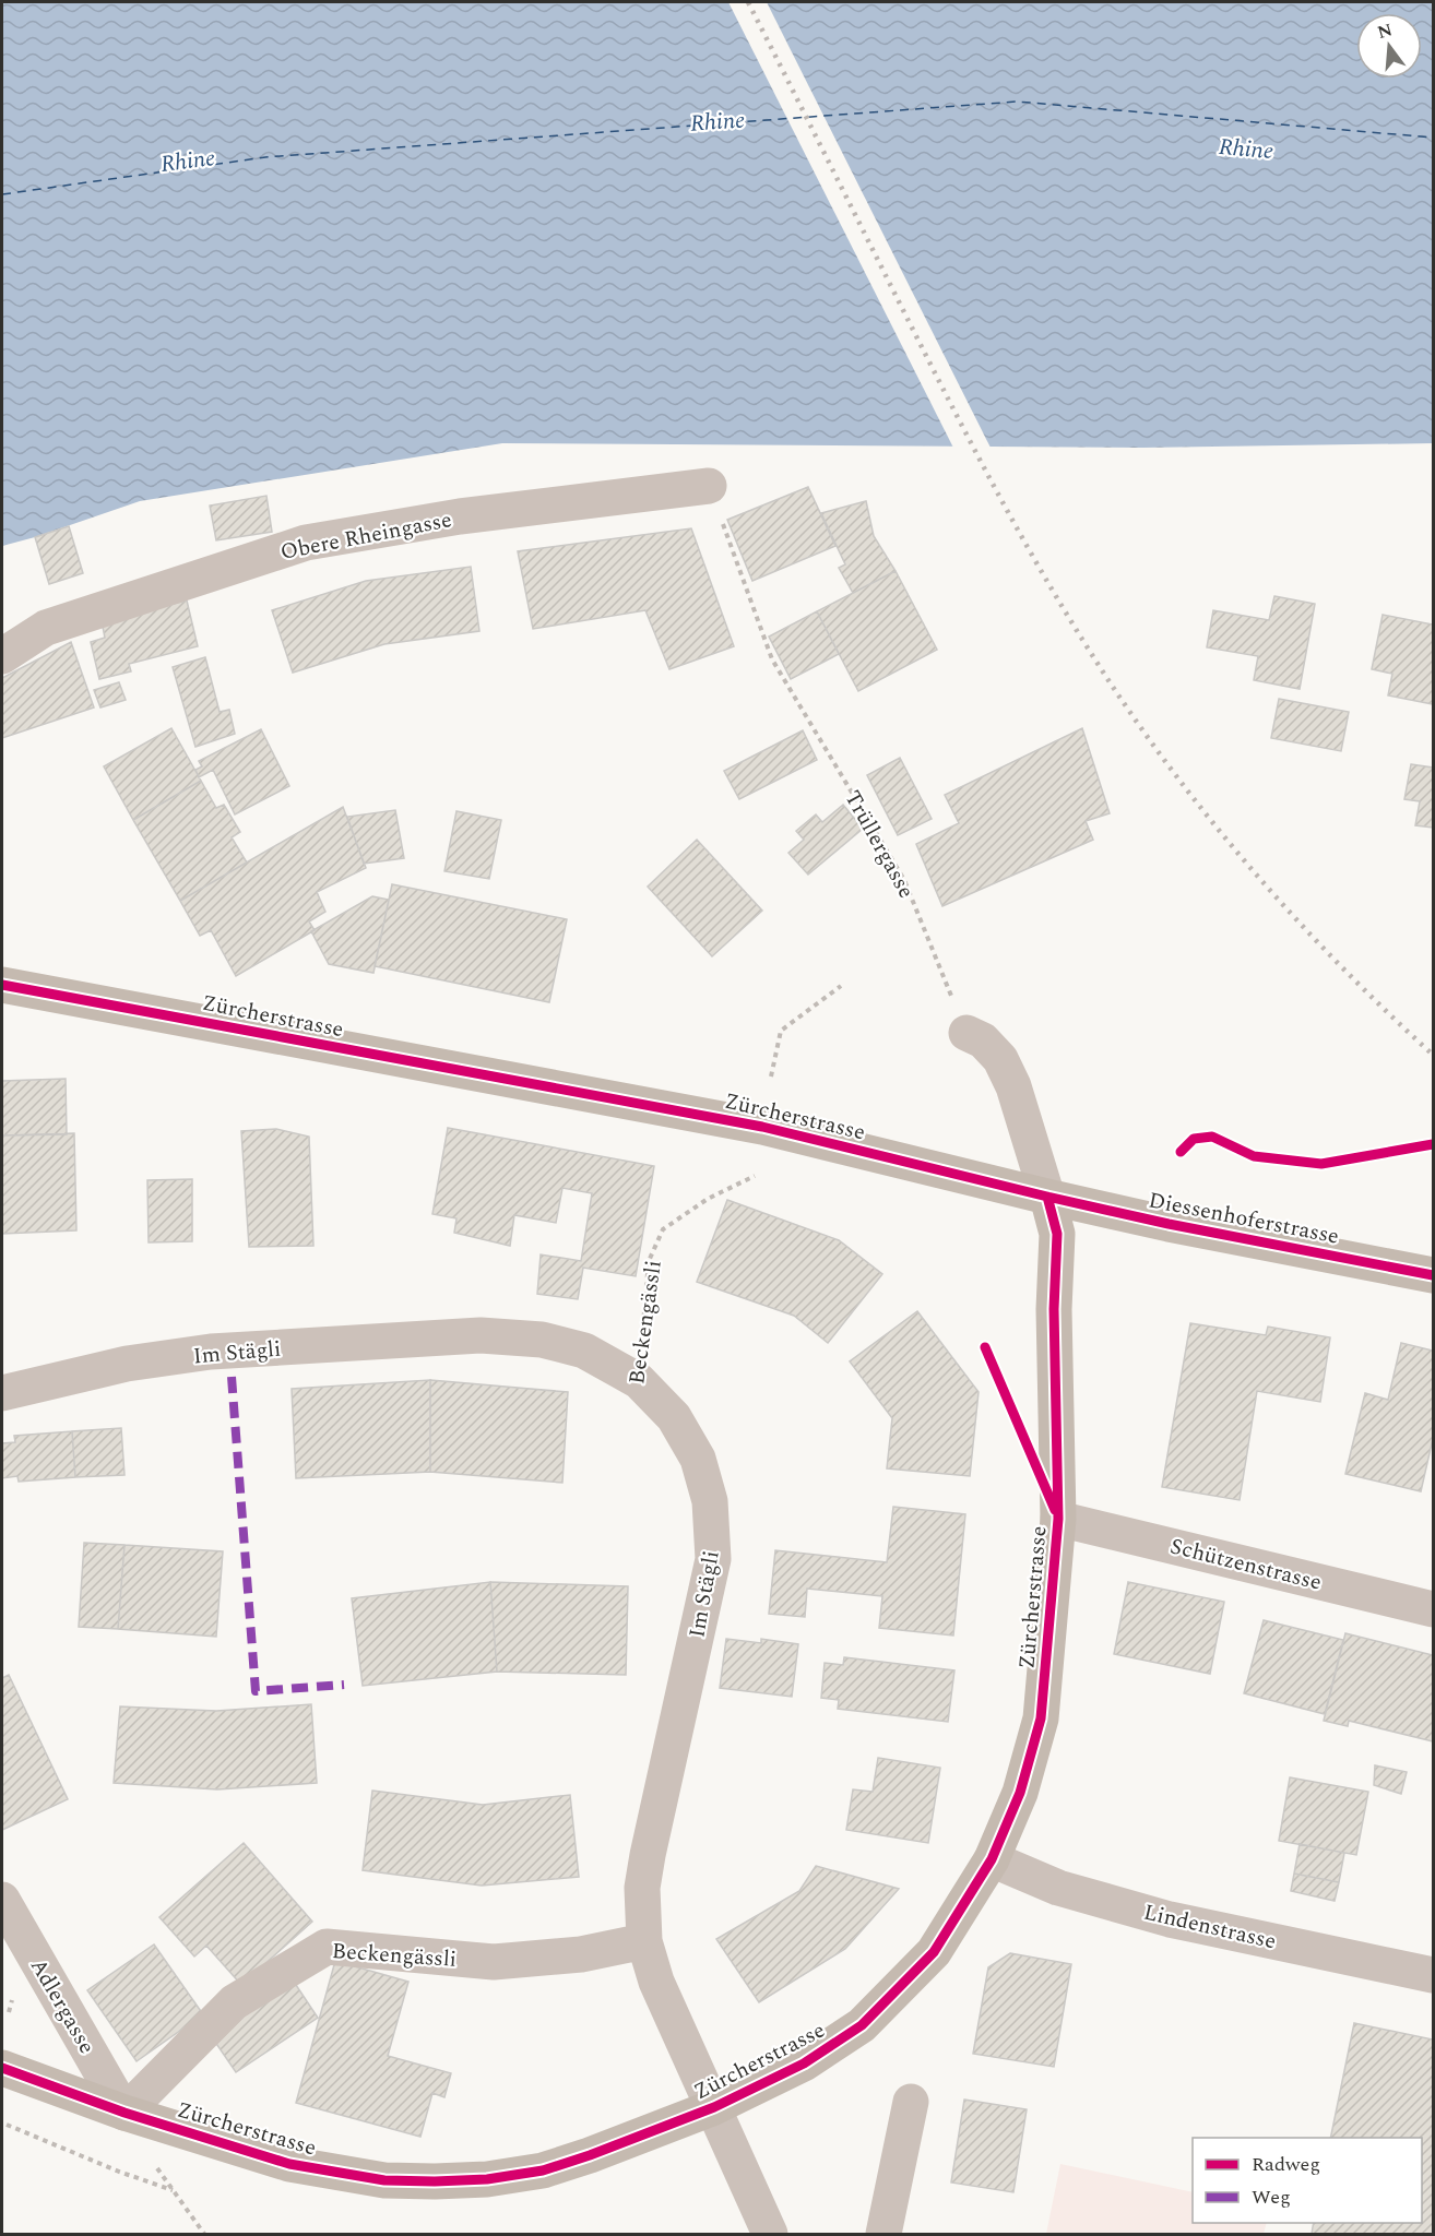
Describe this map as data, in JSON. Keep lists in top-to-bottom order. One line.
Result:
{"streets":{"main road":["Zürcherstrasse","Diessenhoferstrasse"],"street":["Obere Rheingasse","Beckengässli","Im Stägli","Schützenstrasse","Lindenstrasse","Adlergasse"],"path":["Trüllergasse"]},"crossings":[["Obere Rheingasse","Trüllergasse"],["Zürcherstrasse","Diessenhoferstrasse"],["Zürcherstrasse","Beckengässli"],["Zürcherstrasse","Im Stägli"],["Zürcherstrasse","Schützenstrasse"],["Zürcherstrasse","Lindenstrasse"],["Zürcherstrasse","Adlergasse"],["Beckengässli","Im Stägli"],["Beckengässli","Adlergasse"]],"water":["Rhine"],"legend":["Radweg","Weg"],"north":"top"}
